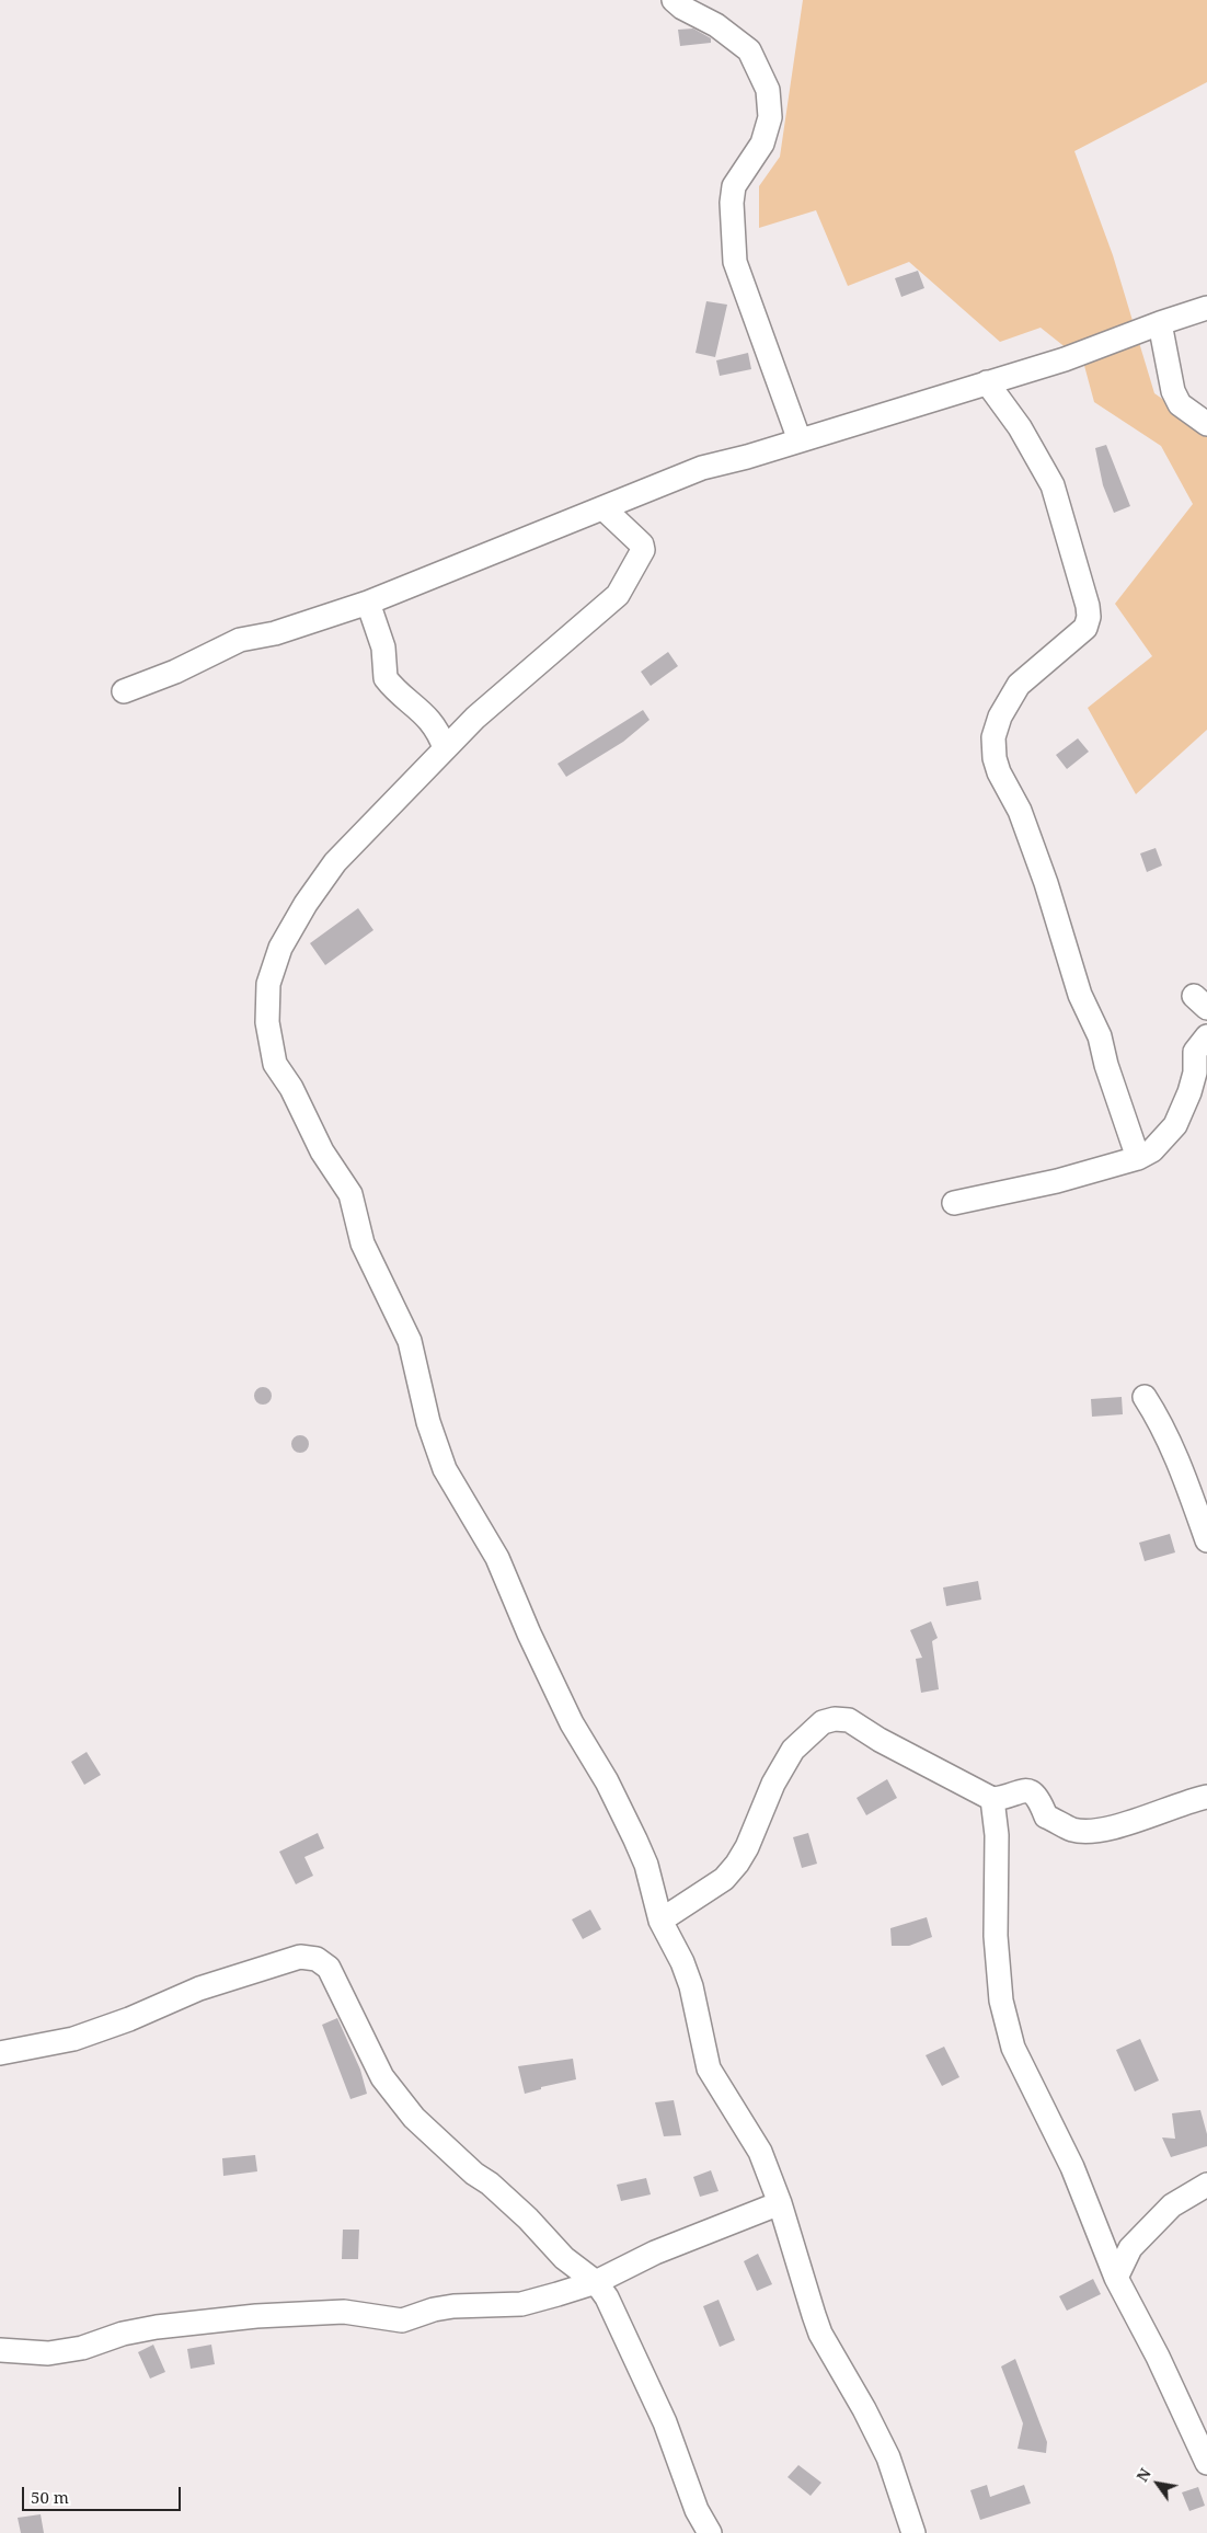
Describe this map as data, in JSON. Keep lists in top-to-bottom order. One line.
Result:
{"scale_bar":"50 m","north":"top left"}
